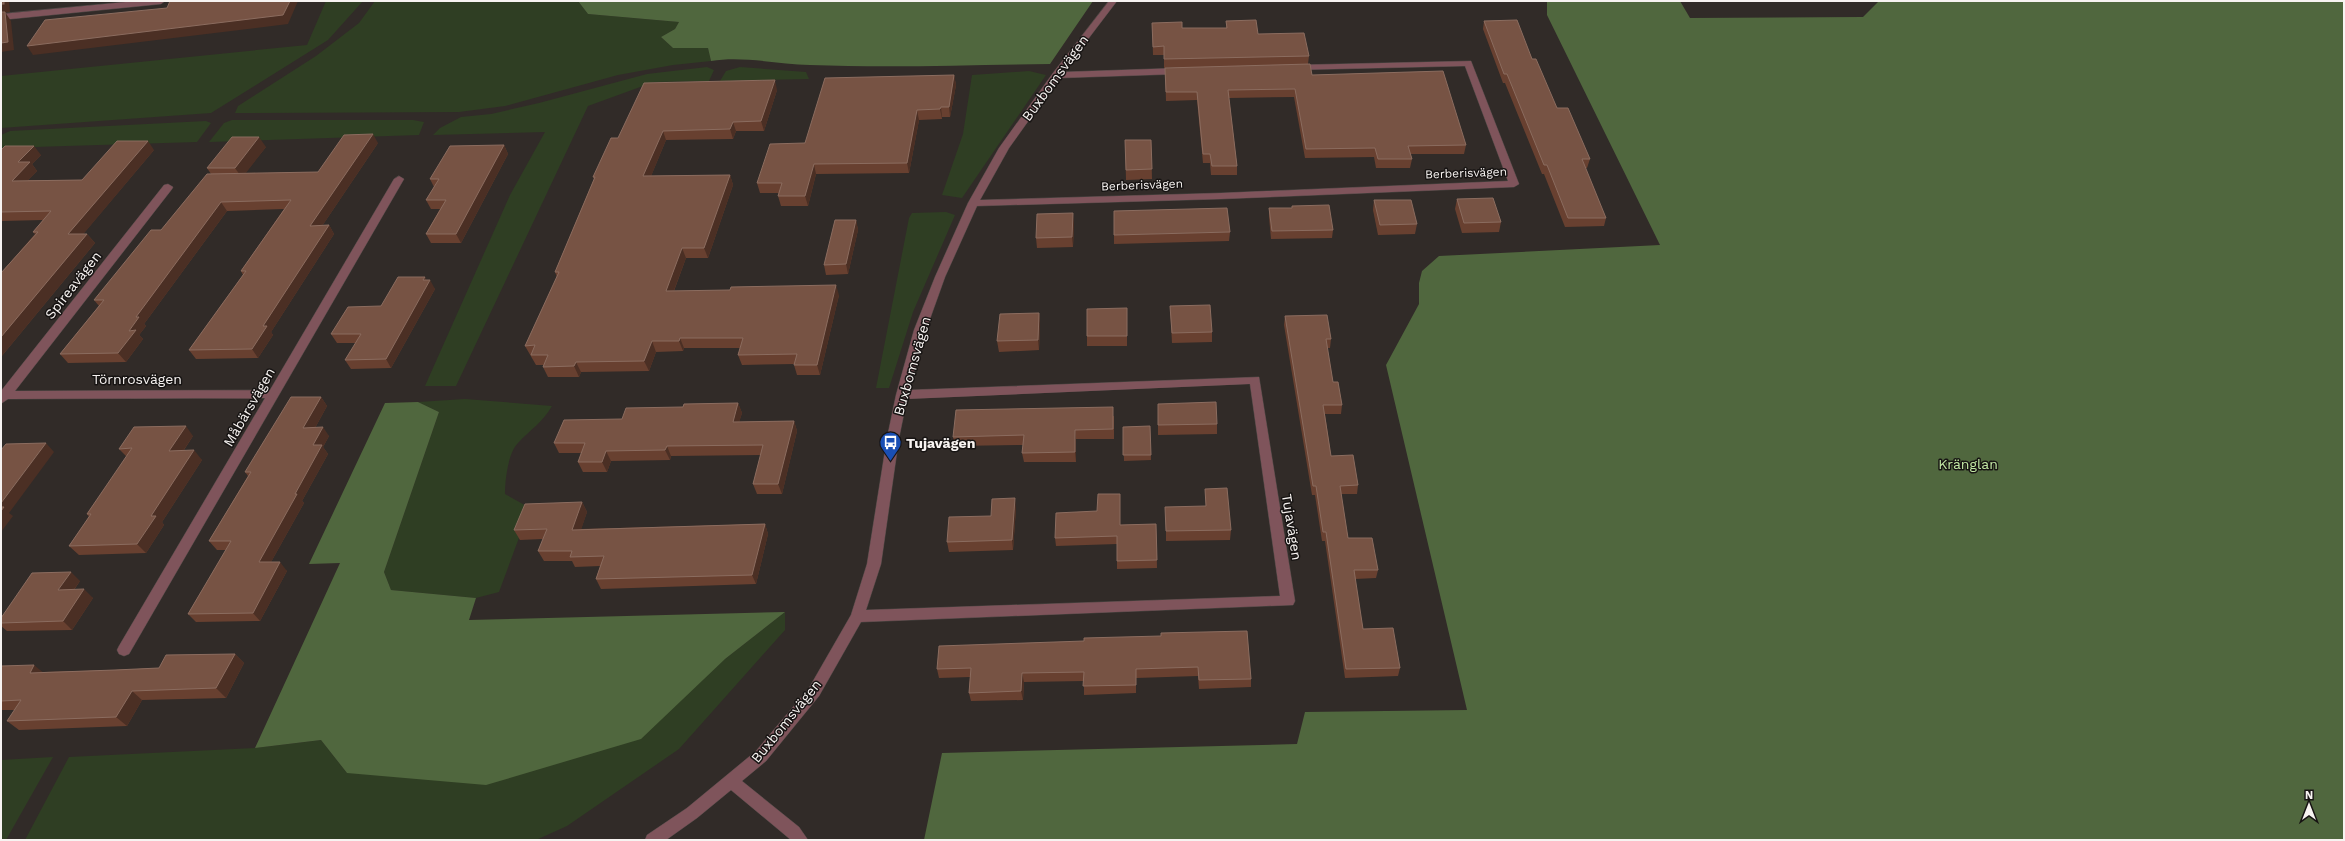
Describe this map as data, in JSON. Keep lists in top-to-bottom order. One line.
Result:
{"streets":{"street":["Buxbomsvägen","Berberisvägen","Spireavägen","Törnrosvägen","Måbärsvägen","Tujavägen"]},"crossings":[["Buxbomsvägen","Berberisvägen"],["Buxbomsvägen","Tujavägen"],["Spireavägen","Törnrosvägen"],["Törnrosvägen","Måbärsvägen"]],"parks":["Kränglan"],"places":{"bus stop":["Tujavägen"]},"north":"top"}
